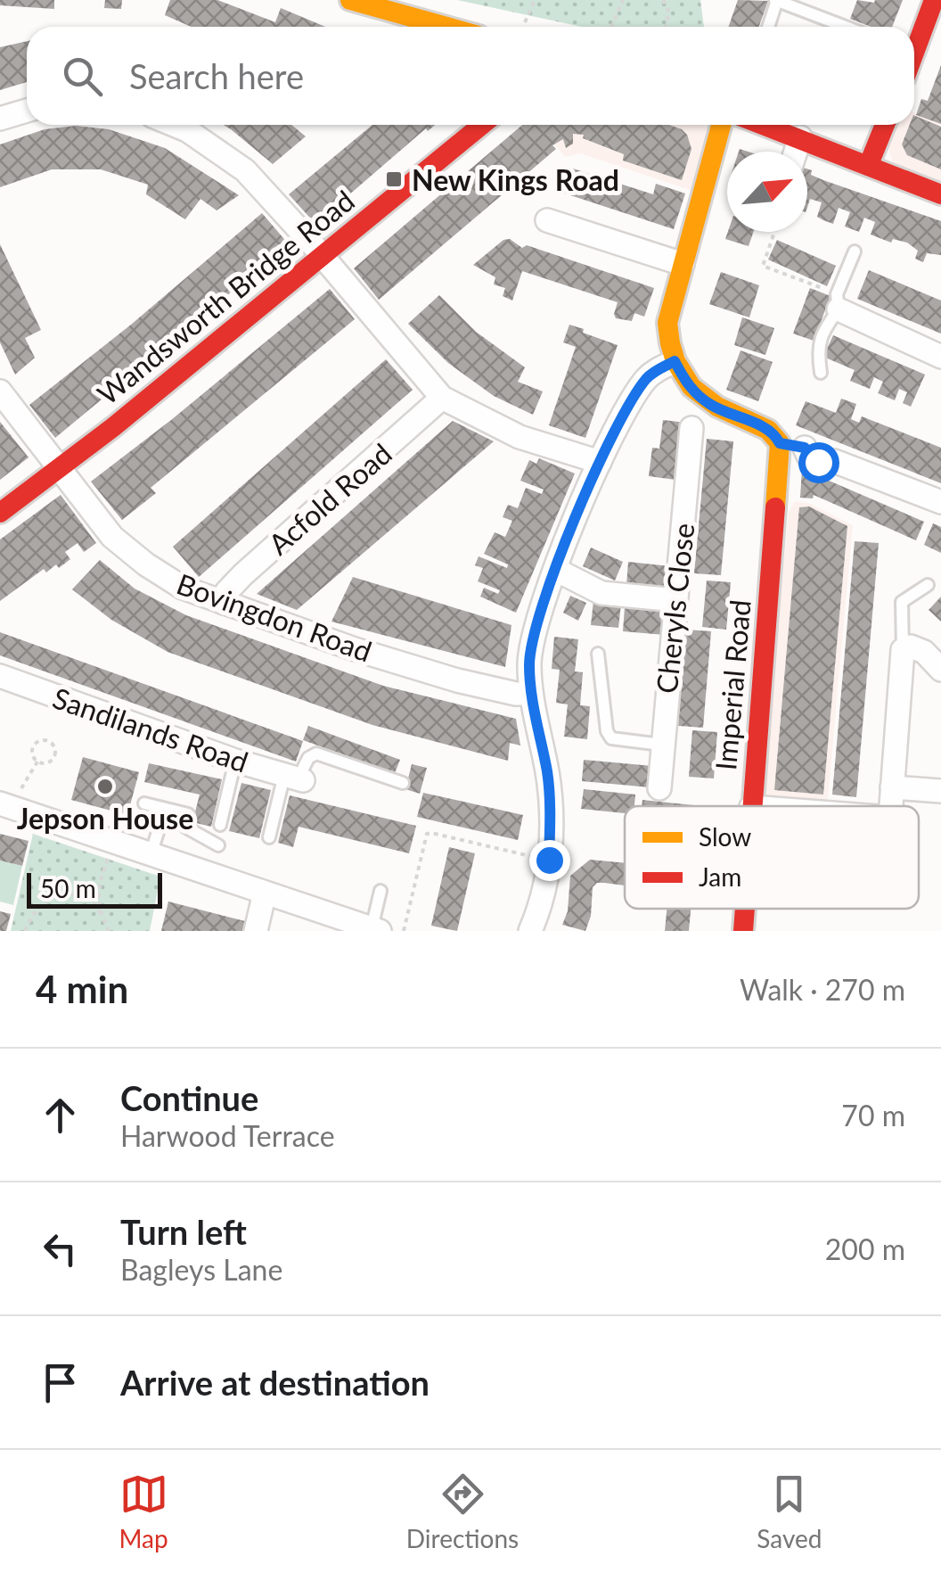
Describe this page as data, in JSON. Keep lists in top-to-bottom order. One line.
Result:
{"streets":{"main road":["Wandsworth Bridge Road","Imperial Road"],"street":["Acfold Road","Cheryls Close","Bovingdon Road","Sandilands Road"]},"crossings":[["Wandsworth Bridge Road","Bovingdon Road"],["Acfold Road","Bovingdon Road"]],"places":{"transit":["New Kings Road"],"other":["Jepson House"]},"legend":["Slow","Jam"],"scale_bar":"50 m","north":"top right","page":{"search":"Search here","scale":"50 m","heading":["4 min","Walk · 270 m"],"list":[["Continue","Harwood Terrace","70 m"],["Turn left","Bagleys Lane","200 m"],"Arrive at destination"],"nav":["Map","Directions","Saved"]}}
